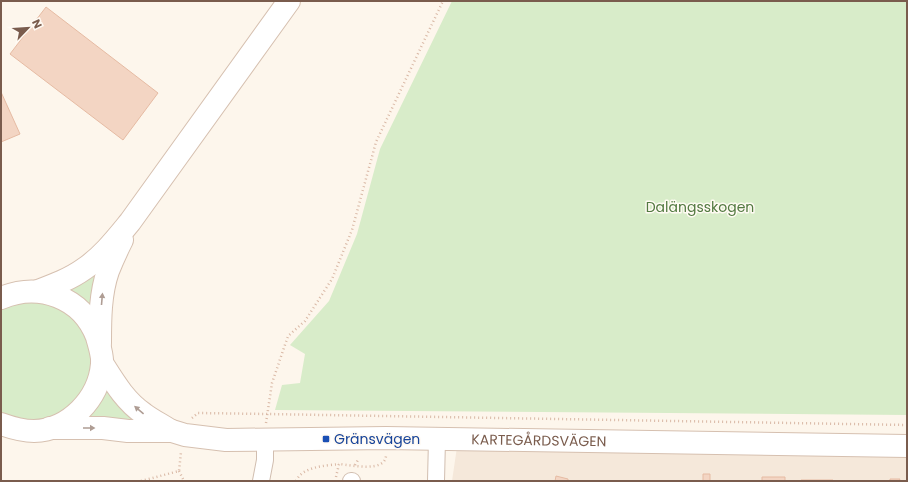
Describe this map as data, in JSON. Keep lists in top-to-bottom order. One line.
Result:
{"streets":{"street":["KARTEGÅRDSVÄGEN"]},"parks":["Dalängsskogen"],"places":{"transit":["Gränsvägen"]},"north":"top right"}
